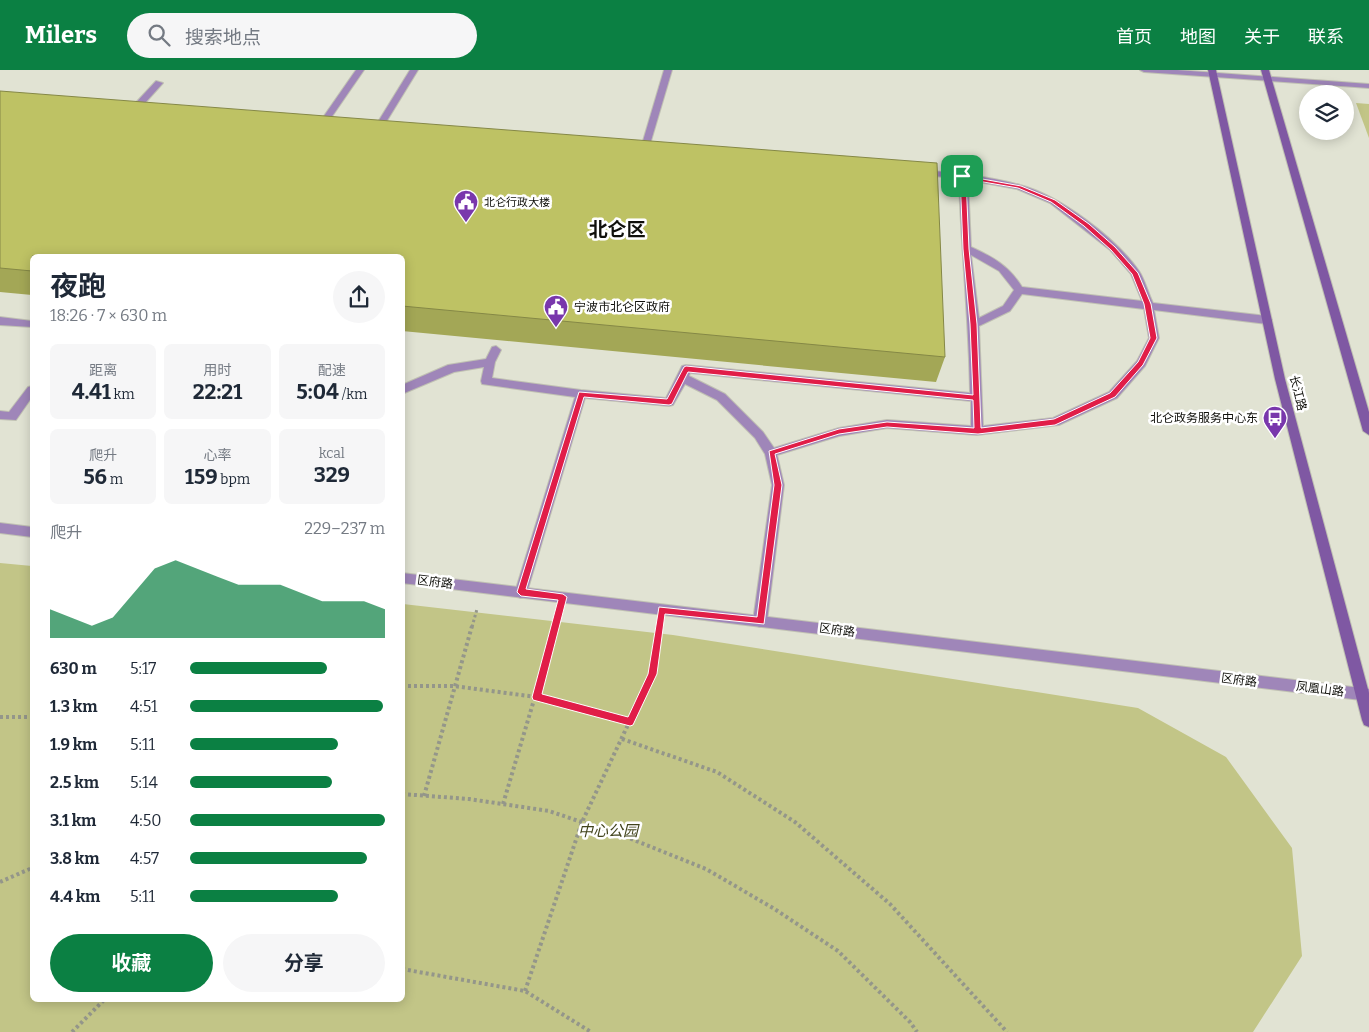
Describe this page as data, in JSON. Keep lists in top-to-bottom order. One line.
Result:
{"streets":{"main road":["长江路"],"street":["区府路","凤凰山路"]},"crossings":[["长江路","凤凰山路"],["区府路","凤凰山路"]],"districts":["北仑区"],"parks":["中心公园"],"places":{"public building":["北仑行政大楼","宁波市北仑区政府"],"bus stop":["北仑政务服务中心东"]},"page":{"header":"Milers","search":"搜索地点","nav":["首页","地图","关于","联系"],"heading":["夜跑","18:26 · 7 × 630 m"],"stats":[["距离","4.41 km"],["用时","22:21"],["配速","5:04 /km"],["爬升","56 m"],["心率","159 bpm"],["kcal","329"]],"chart":["爬升","229–237 m"],"list":[{"name":"630 m","note":"5:17"},{"name":"1.3 km","note":"4:51"},{"name":"1.9 km","note":"5:11"},{"name":"2.5 km","note":"5:14"},{"name":"3.1 km","note":"4:50"},{"name":"3.8 km","note":"4:57"},{"name":"4.4 km","note":"5:11"}],"buttons":["收藏","分享"]}}
